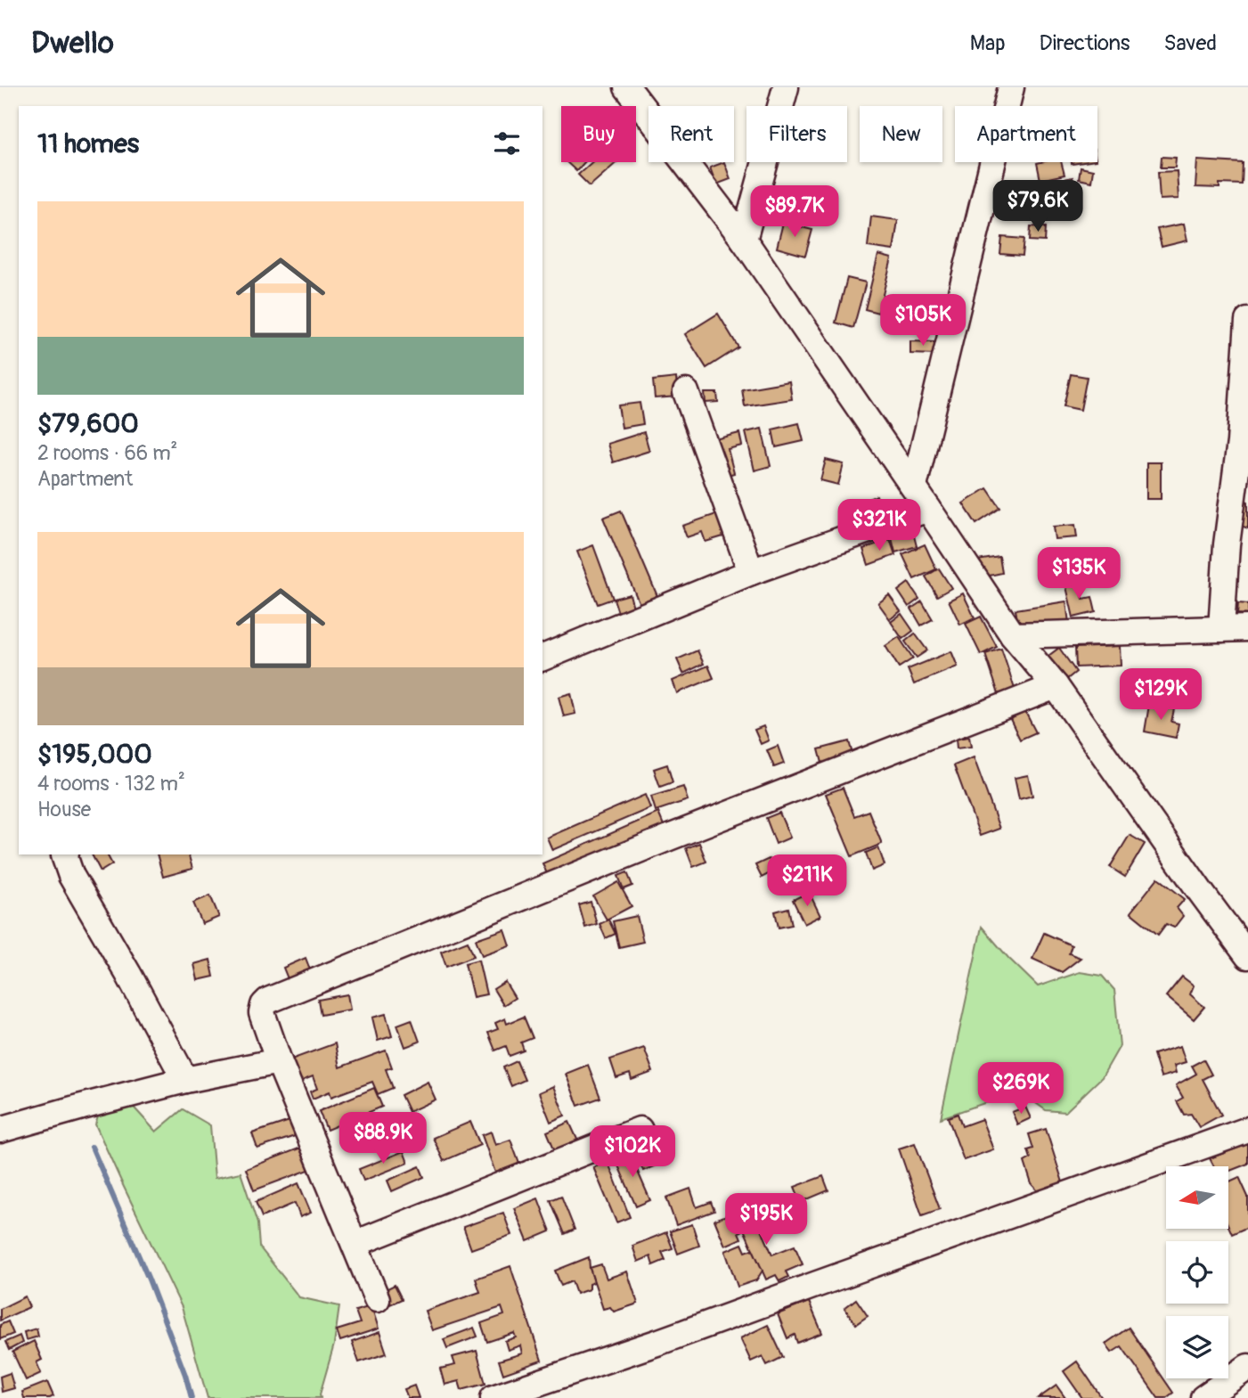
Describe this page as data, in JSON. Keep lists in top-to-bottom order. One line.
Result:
{"north":"left","page":{"header":"Dwello","nav":["Map","Directions","Saved"],"chip":["Buy","Rent","Filters","New","Apartment"],"heading":"11 homes","price":["$79.6K","$89.7K","$105K","$321K","$135K","$129K","$211K","$269K","$88.9K","$102K","$195K"],"list":[{"name":"$79,600","note":"2 rooms · 66 m² · Apartment"},{"name":"$195,000","note":"4 rooms · 132 m² · House"}]}}
